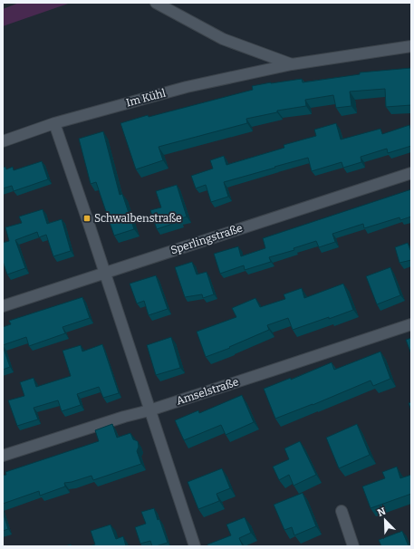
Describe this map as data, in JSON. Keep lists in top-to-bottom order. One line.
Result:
{"streets":{"street":["Im Kühl","Sperlingstraße","Amselstraße"]},"places":{"transit":["Schwalbenstraße"]},"north":"top left"}
